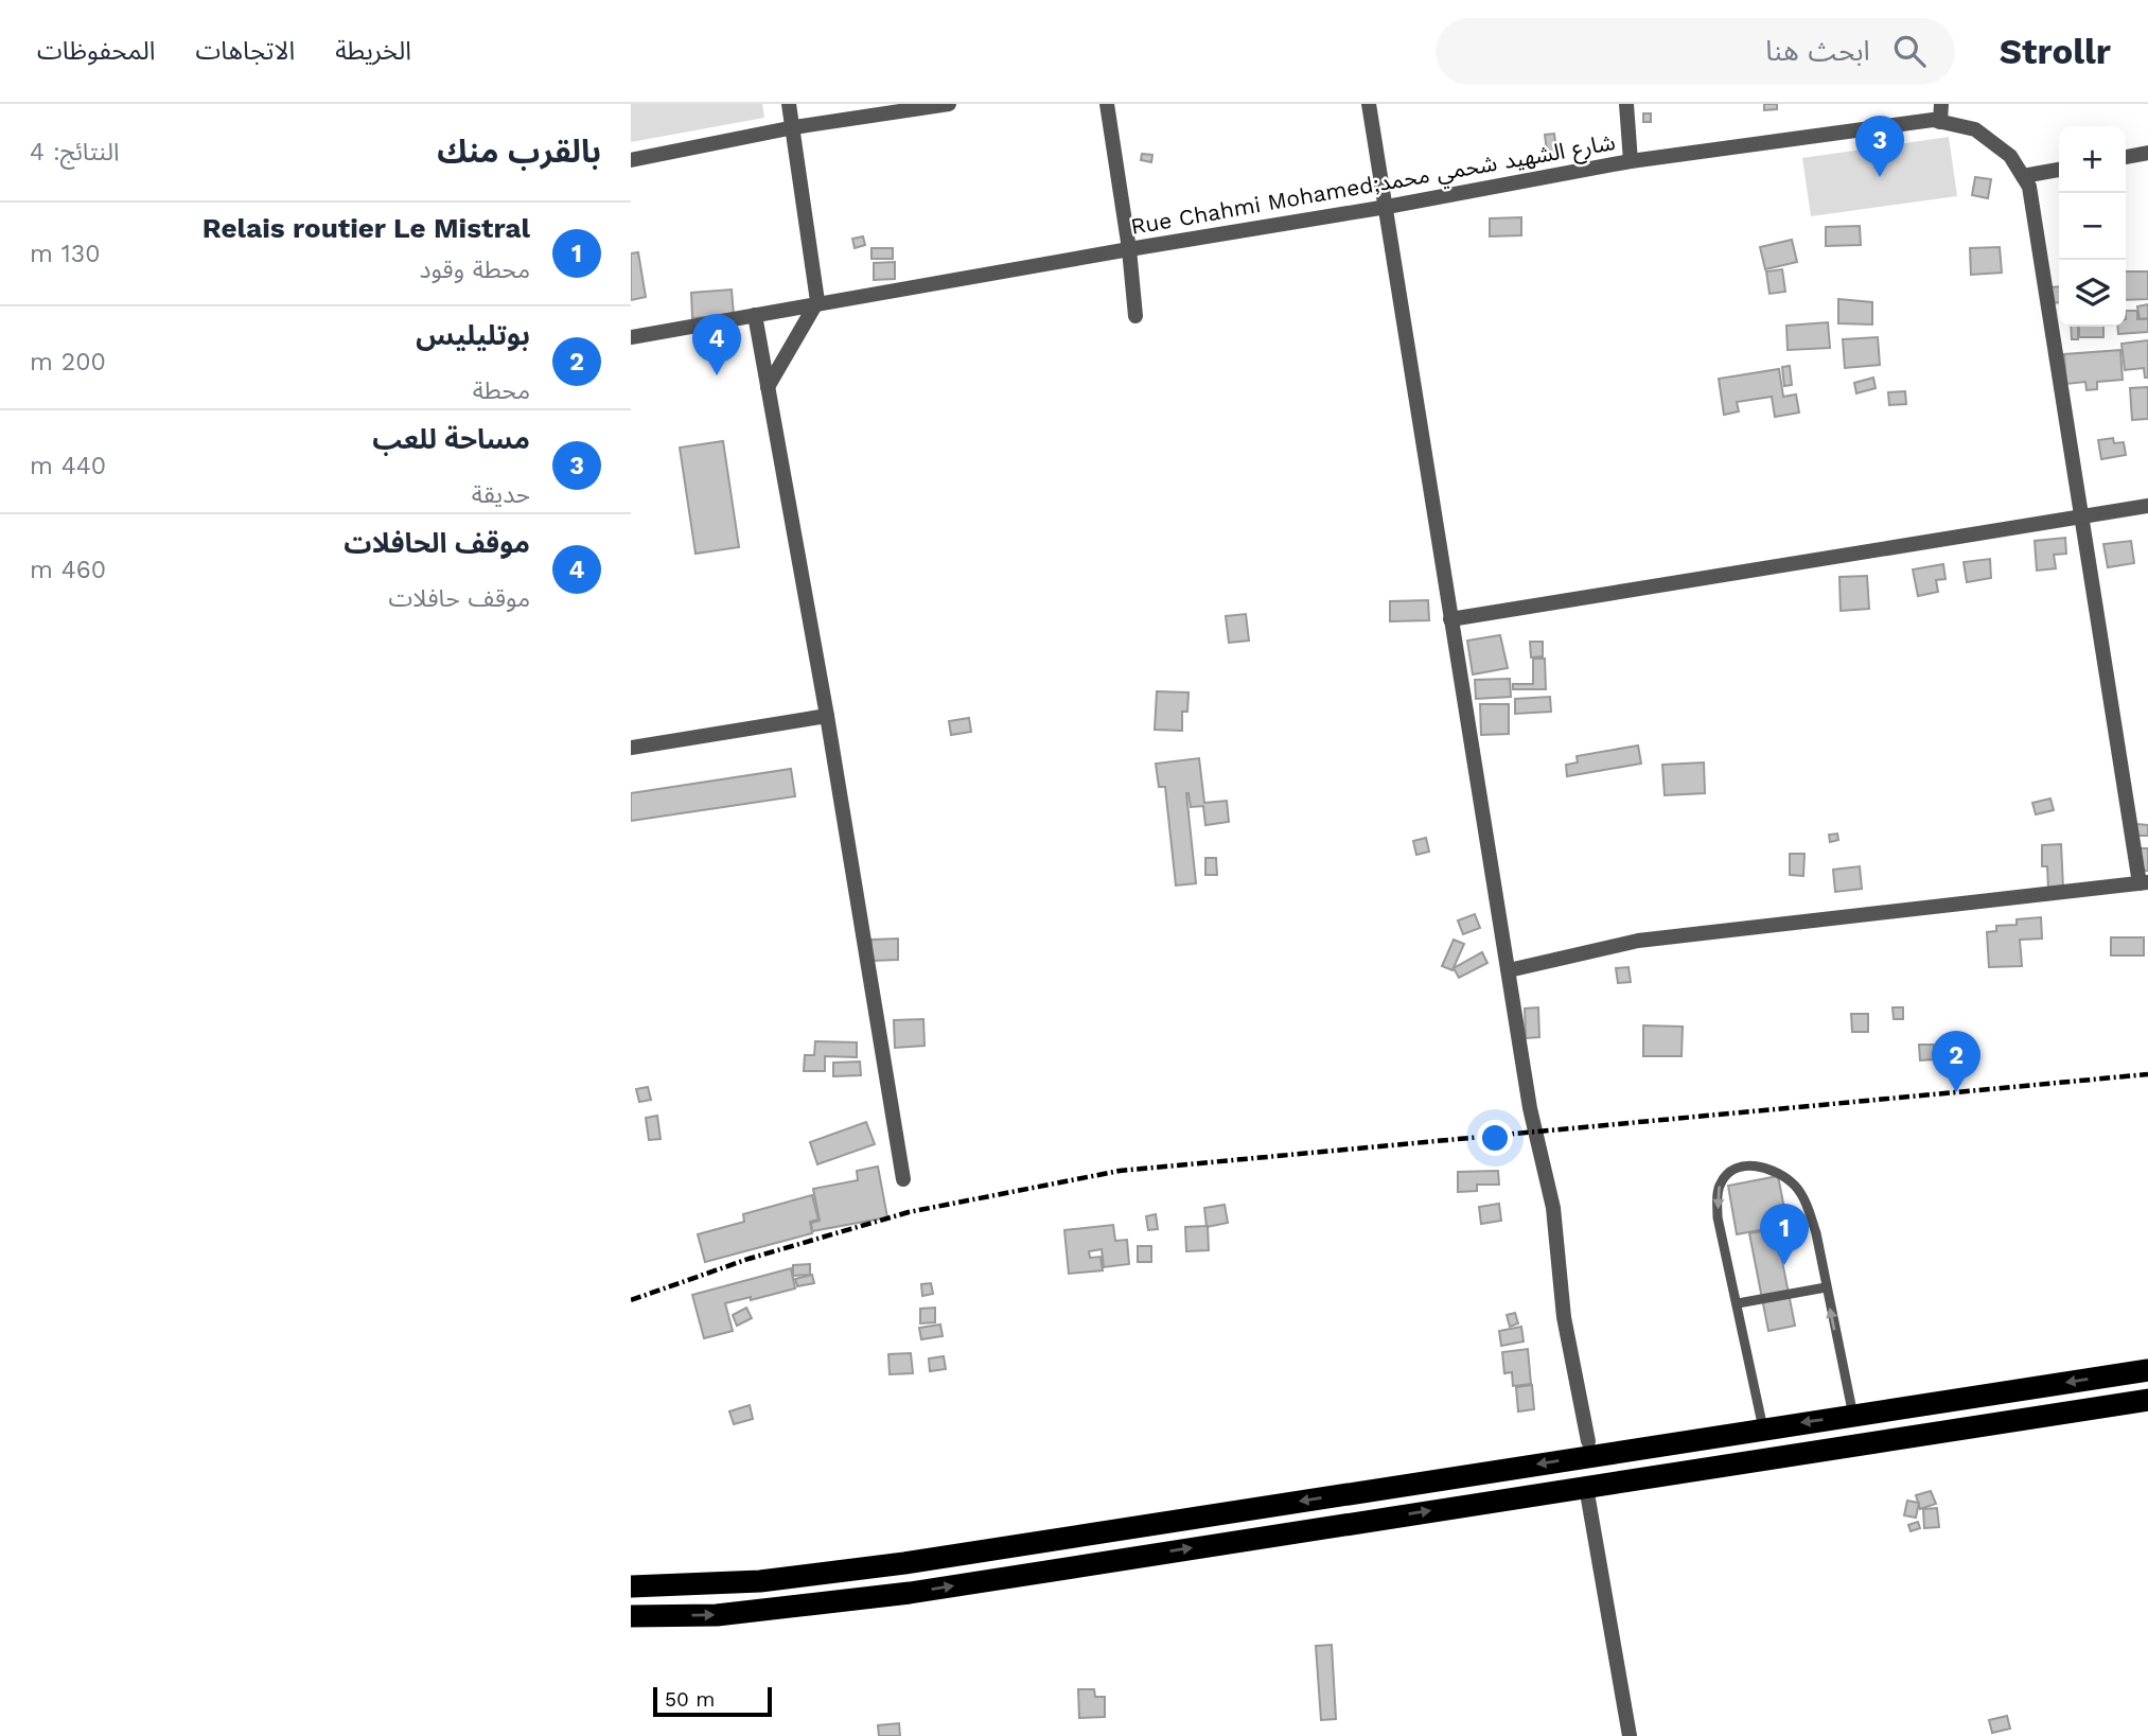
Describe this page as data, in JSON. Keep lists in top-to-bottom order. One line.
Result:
{"streets":{"street":["Rue Chahmi Mohamed;شارع الشهيد شحمي محمد"]},"scale_bar":"50 m","page":{"header":"Strollr","search":"ابحث هنا","nav":["الخريطة","الاتجاهات","المحفوظات"],"heading":["بالقرب منك","النتائج: 4"],"pins":["3","4","2","1"],"map_buttons":["+","−"],"list":[{"mark":"1","name":"Relais routier Le Mistral","note":"محطة وقود","value":"130 m"},{"mark":"2","name":"بوتليليس","note":"محطة","value":"200 m"},{"mark":"3","name":"مساحة للعب","note":"حديقة","value":"440 m"},{"mark":"4","name":"موقف الحافلات","note":"موقف حافلات","value":"460 m"}],"scale":"50 m"}}
